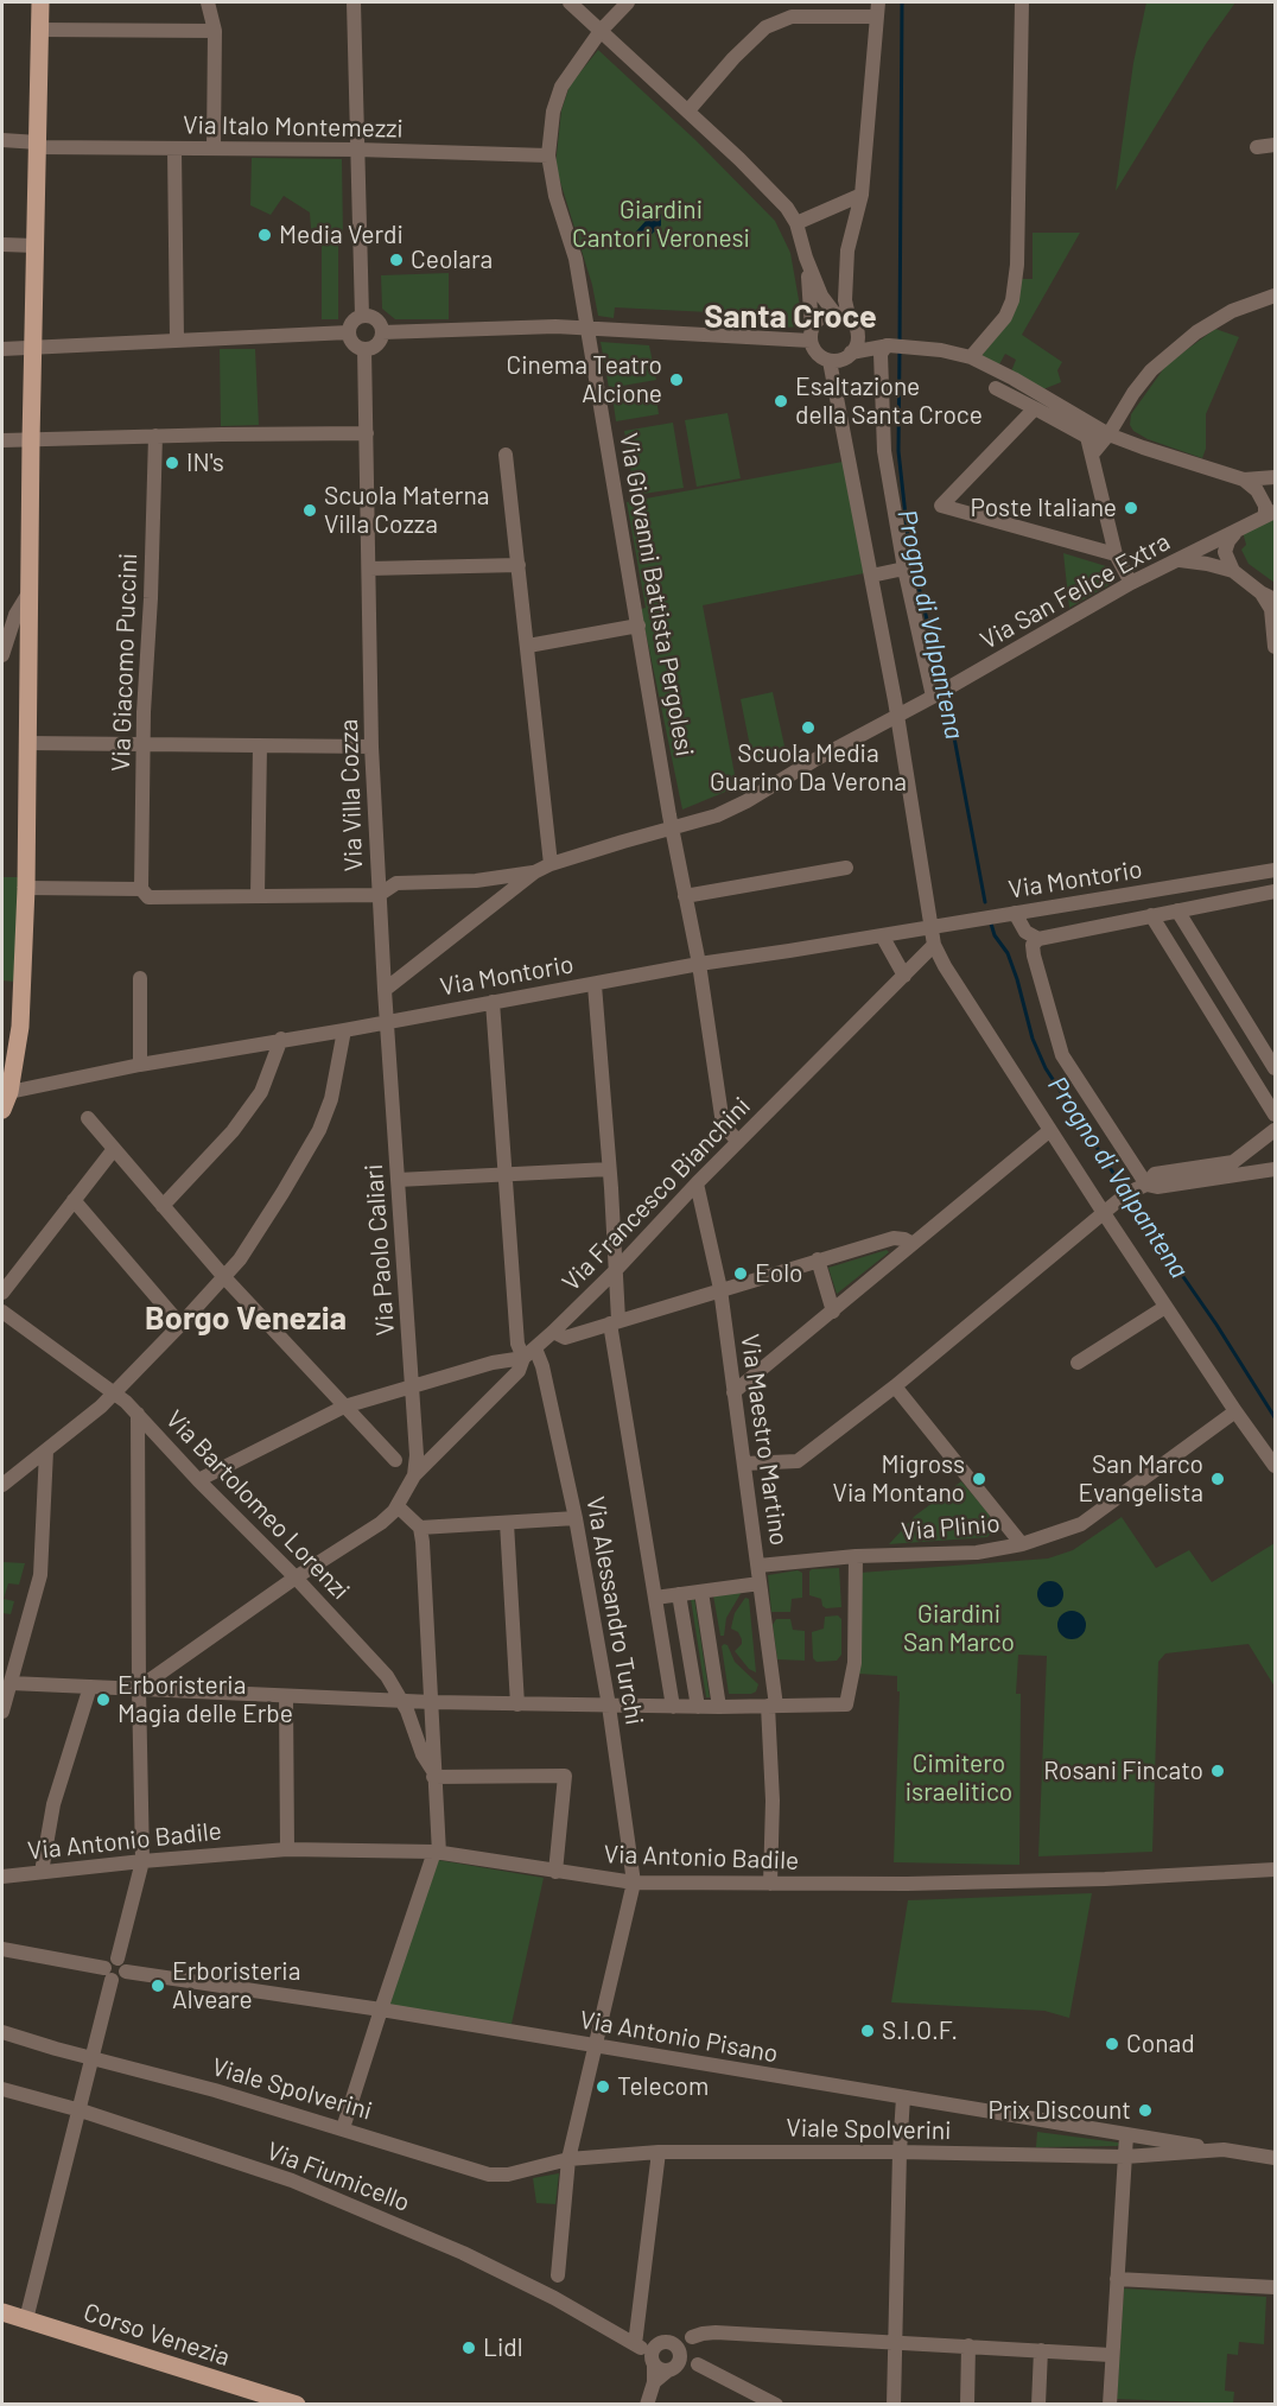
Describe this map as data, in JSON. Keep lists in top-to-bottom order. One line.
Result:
{"streets":{"main road":["Corso Venezia"],"street":["Via Italo Montemezzi","Via San Felice Extra","Via Giovanni Battista Pergolesi","Via Giacomo Puccini","Via Villa Cozza","Via Montorio","Via Francesco Bianchini","Via Paolo Caliari","Via Maestro Martino","Via Bartolomeo Lorenzi","Via Plinio","Via Alessandro Turchi","Via Antonio Badile","Via Antonio Pisano","Viale Spolverini","Via Fiumicello"]},"crossings":[["Via Italo Montemezzi","Via Giovanni Battista Pergolesi"],["Via San Felice Extra","Via Giovanni Battista Pergolesi"],["Via San Felice Extra","Via Villa Cozza"],["Via Villa Cozza","Via Montorio"],["Via Villa Cozza","Via Paolo Caliari"],["Via Montorio","Via Paolo Caliari"],["Via Francesco Bianchini","Via Paolo Caliari"],["Via Francesco Bianchini","Via Maestro Martino"],["Via Francesco Bianchini","Via Alessandro Turchi"],["Via Maestro Martino","Via Plinio"],["Via Maestro Martino","Via Antonio Badile"],["Via Alessandro Turchi","Via Antonio Badile"],["Via Antonio Pisano","Viale Spolverini"]],"districts":["Santa Croce","Borgo Venezia"],"water":["Progno di Valpantena"],"parks":["Giardini Cantori Veronesi","Giardini San Marco","Cimitero israelitico"],"places":["Media Verdi","Ceolara","Cinema Teatro Alcione","Esaltazione della Santa Croce","IN's","Poste Italiane","Scuola Materna Villa Cozza","Scuola Media Guarino Da Verona","Eolo","Migross Via Montano","San Marco Evangelista","Erboristeria Magia delle Erbe","Rosani Fincato","Erboristeria Alveare","S.I.O.F.","Conad","Telecom","Prix Discount","Lidl"]}
